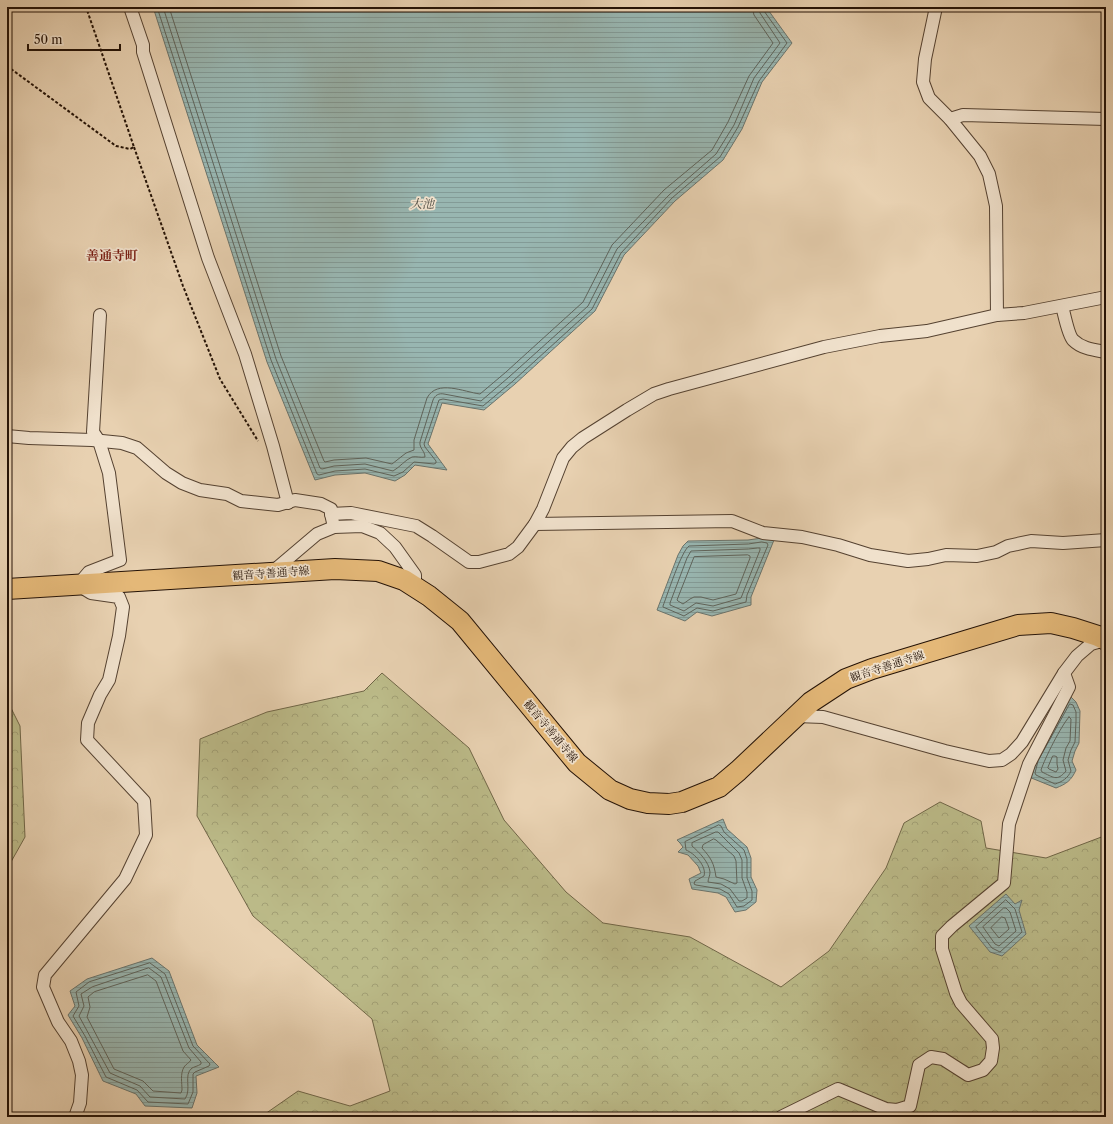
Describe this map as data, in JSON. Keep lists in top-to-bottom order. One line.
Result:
{"streets":{"main road":["観音寺善通寺線"]},"districts":["善通寺町"],"water":["大池"],"scale_bar":"50 m"}
